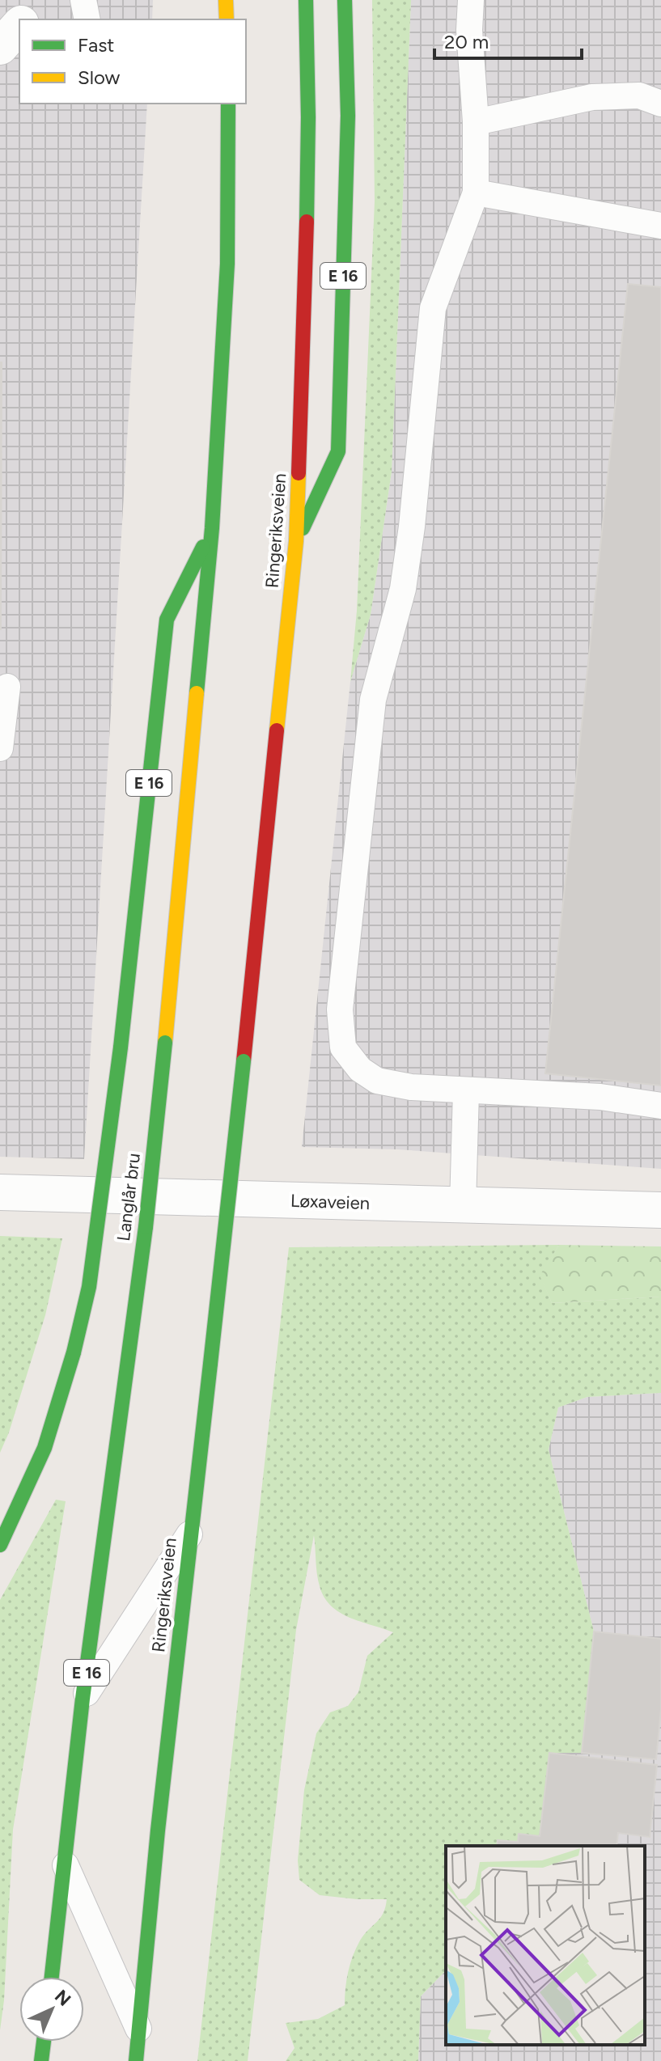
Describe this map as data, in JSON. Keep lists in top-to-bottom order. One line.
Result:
{"streets":{"highway":["E 16","Ringeriksveien","Langlår bru"],"street":["Løxaveien"]},"crossings":[["E 16","Ringeriksveien"],["E 16","Langlår bru"]],"legend":["Fast","Slow"],"scale_bar":"20 m","north":"top right"}
